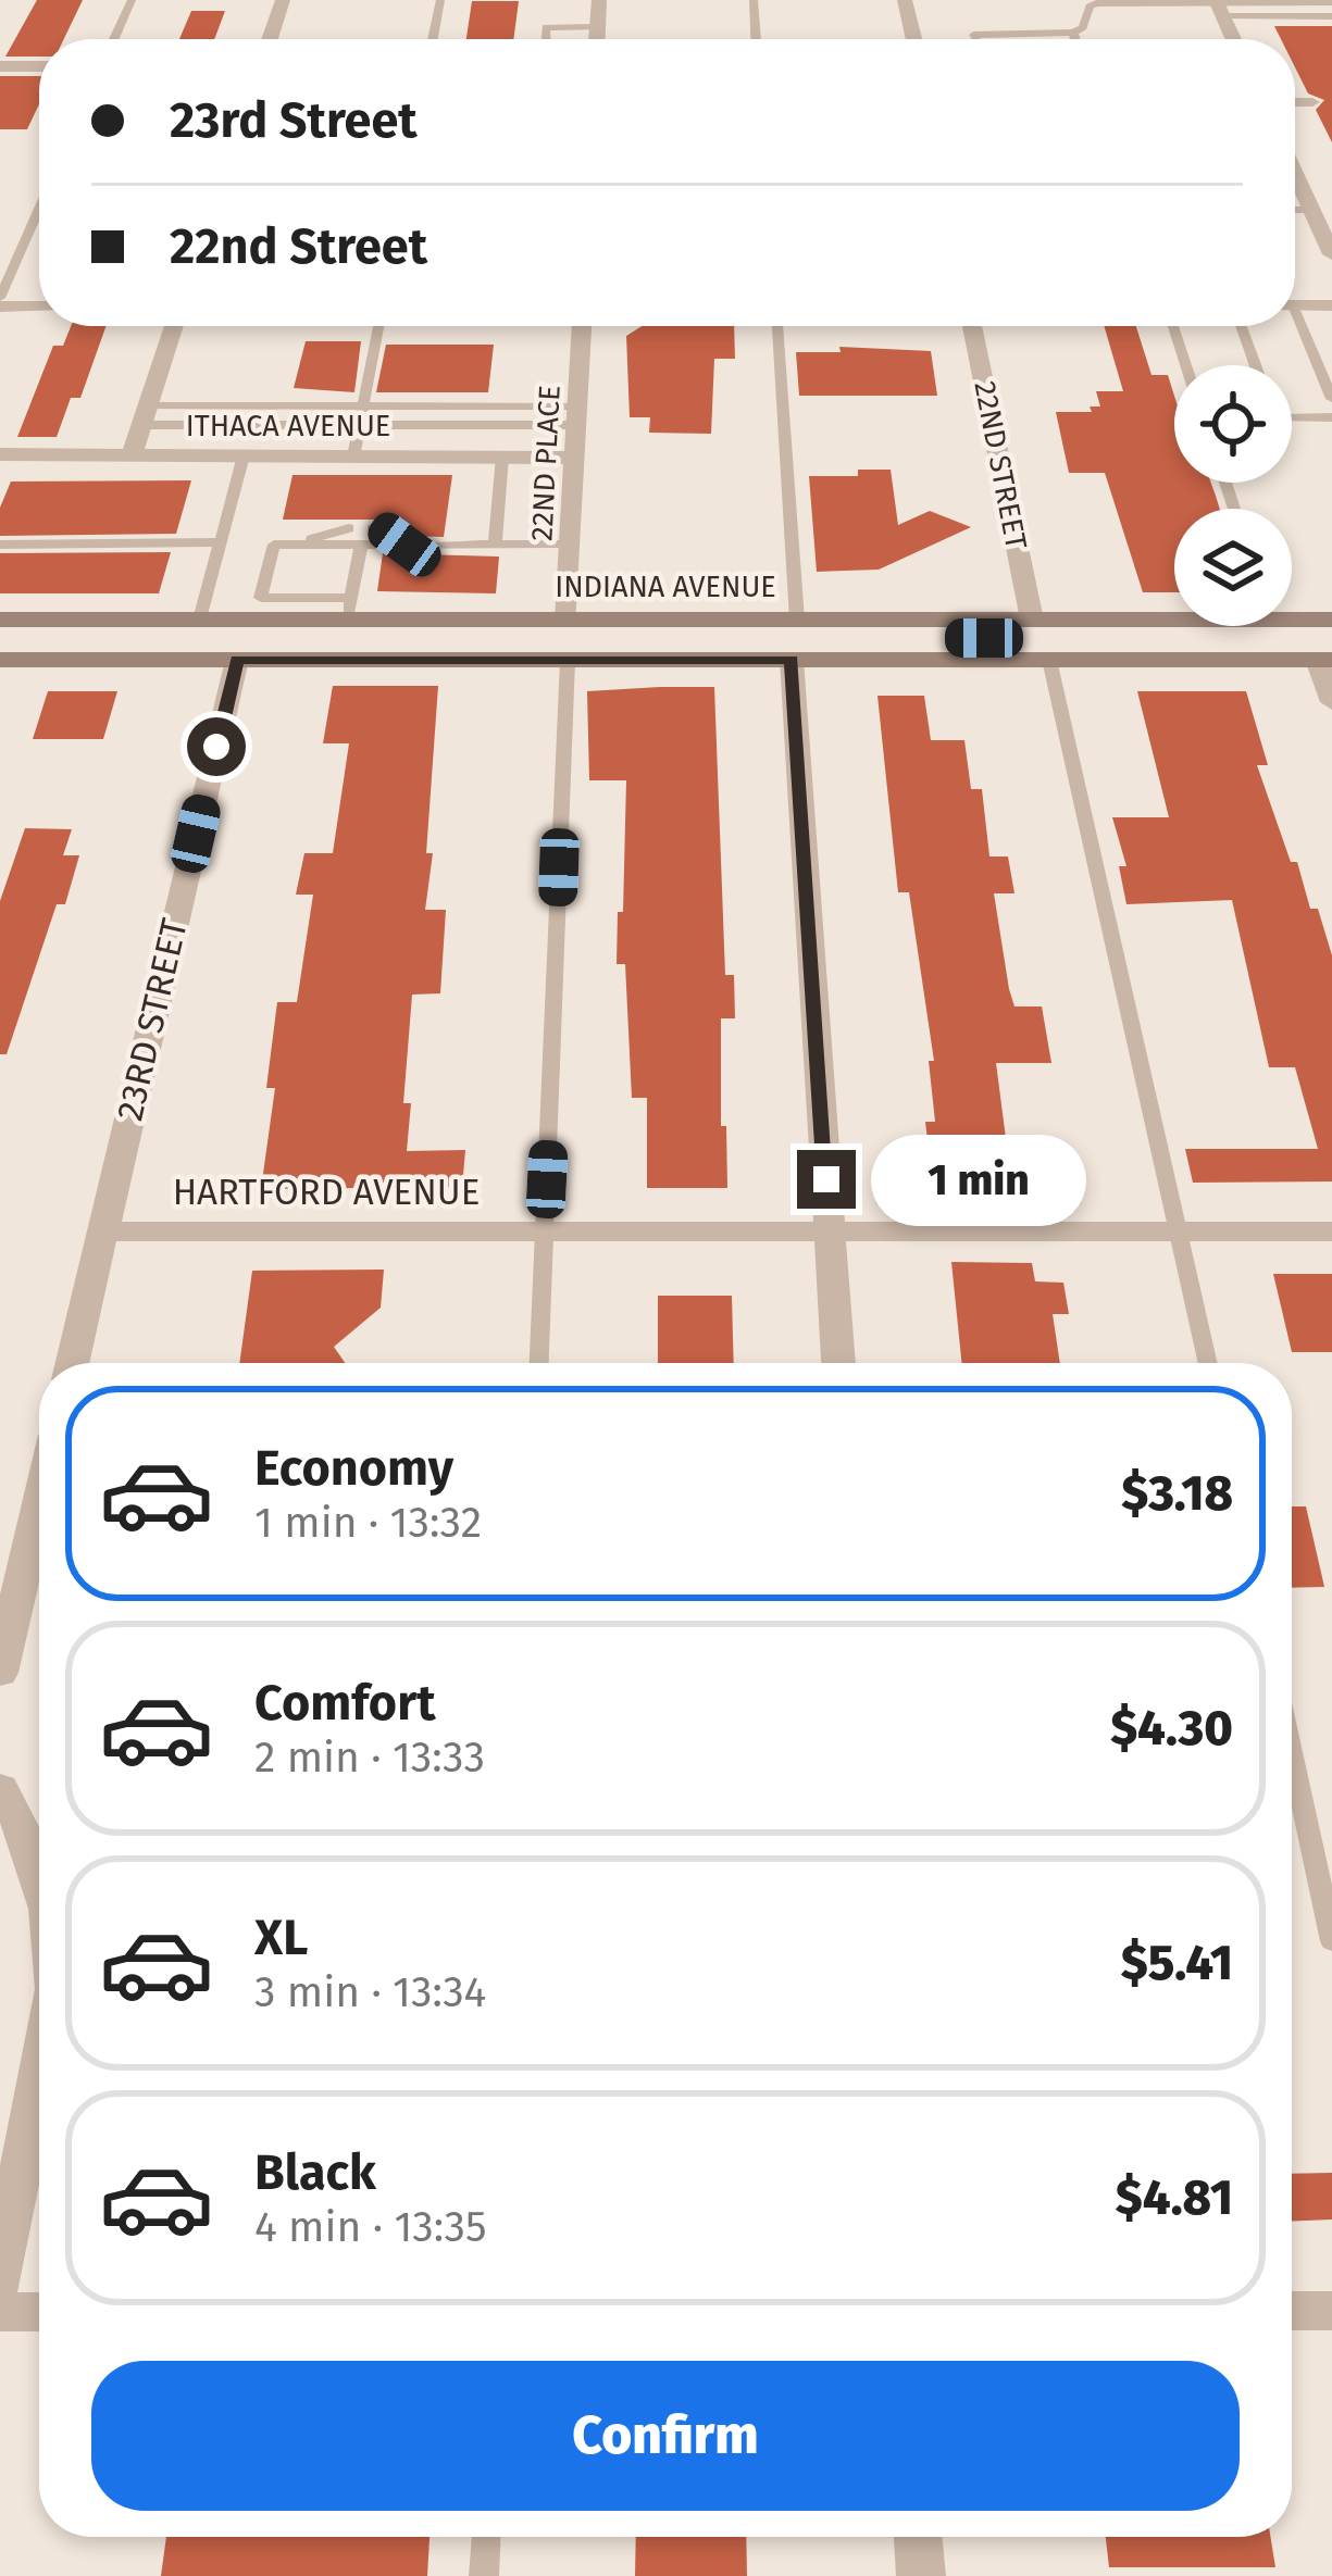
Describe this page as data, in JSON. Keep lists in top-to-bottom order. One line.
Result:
{"streets":{"main road":["INDIANA AVENUE"],"street":["ITHACA AVENUE","22ND PLACE","22ND STREET","23RD STREET","HARTFORD AVENUE"]},"crossings":[["ITHACA AVENUE","22ND PLACE"],["22ND PLACE","INDIANA AVENUE"],["22ND STREET","INDIANA AVENUE"],["23RD STREET","HARTFORD AVENUE"]],"page":{"banner":["23rd Street","22nd Street"],"bubble":"1 min","list":[{"name":"Economy","note":"1 min · 13:32","value":"$3.18"},{"name":"Comfort","note":"2 min · 13:33","value":"$4.30"},{"name":"XL","note":"3 min · 13:34","value":"$5.41"},{"name":"Black","note":"4 min · 13:35","value":"$4.81"}],"buttons":"Confirm"}}
